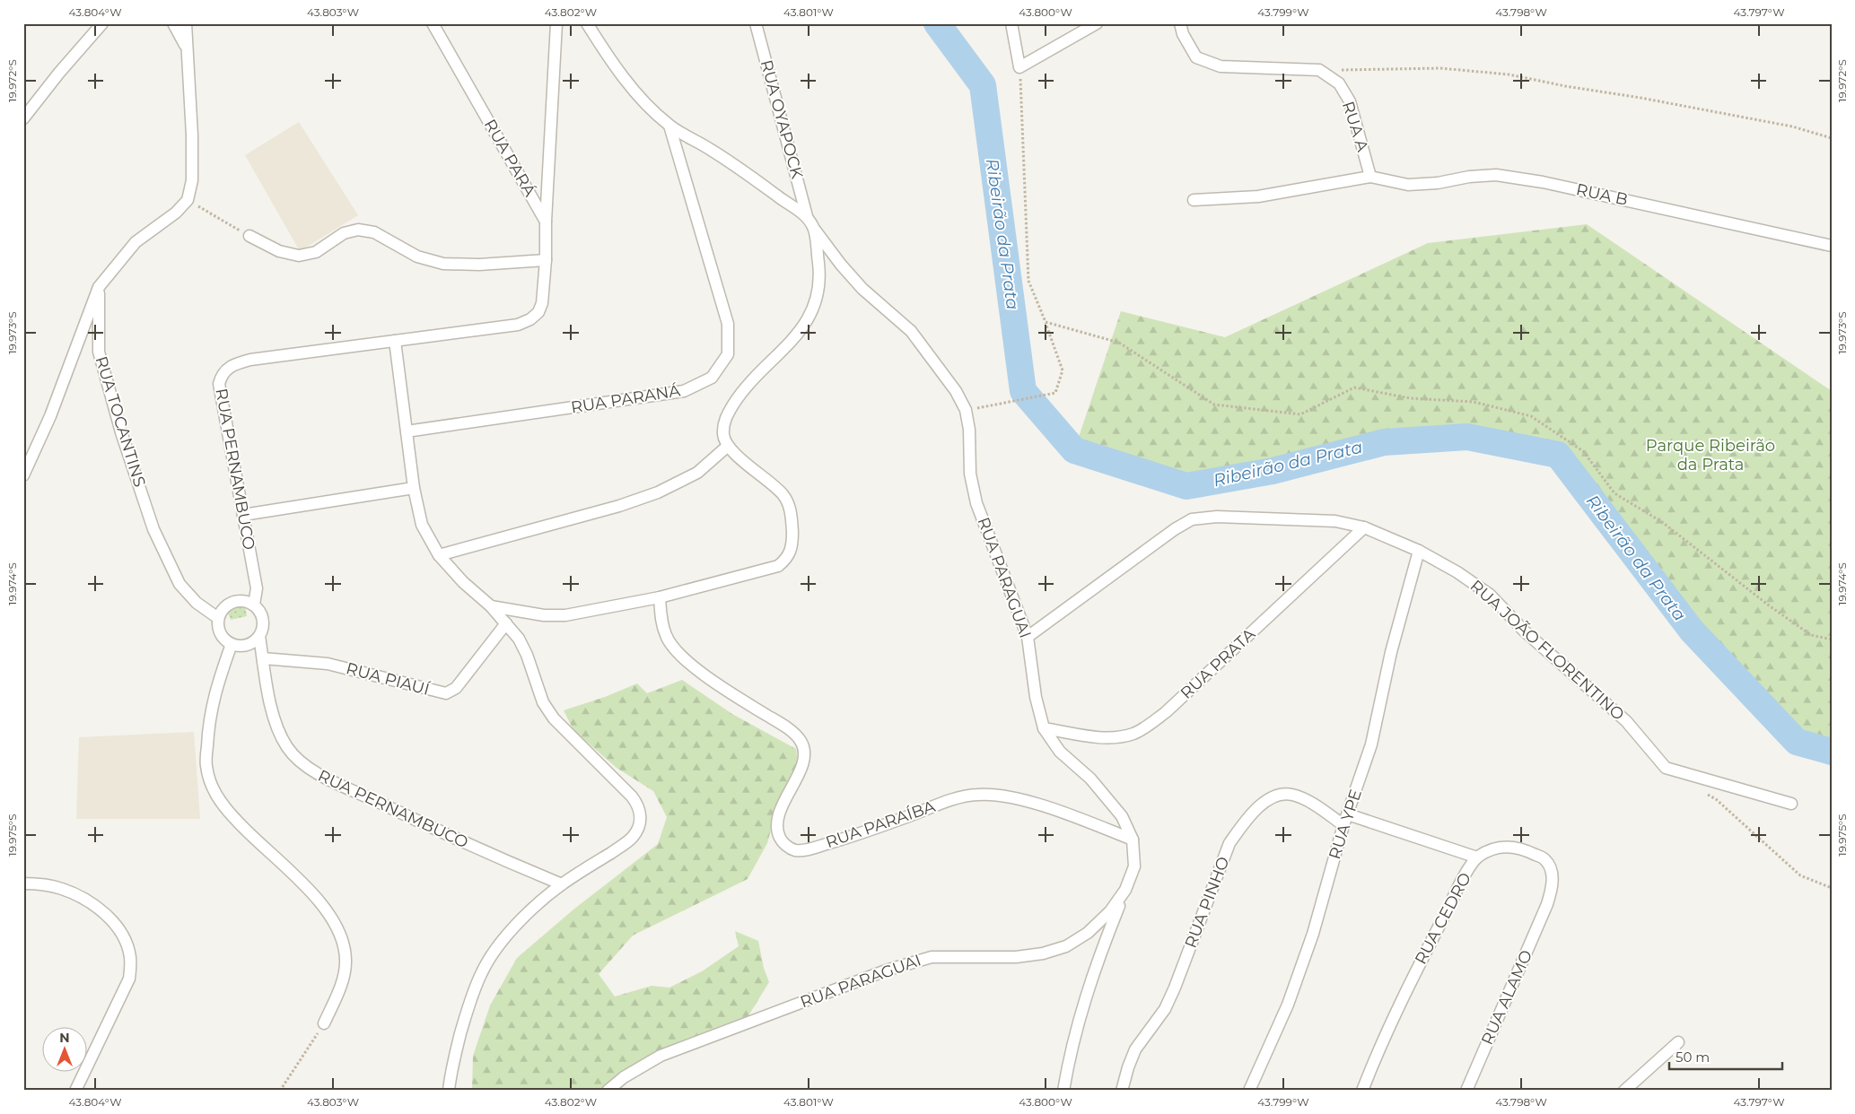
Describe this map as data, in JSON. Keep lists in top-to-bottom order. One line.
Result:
{"streets":{"street":["RUA OYAPOCK","RUA A","RUA PARÁ","RUA B","RUA PARANÁ","RUA TOCANTINS","RUA PERNAMBUCO","RUA PARAGUAI","RUA JOÃO FLORENTINO","RUA PRATA","RUA PIAUÍ","RUA PARAÍBA","RUA YPE","RUA PINHO","RUA CEDRO","RUA ALAMO"]},"crossings":[["RUA OYAPOCK","RUA PARAGUAI"],["RUA A","RUA B"],["RUA PARÁ","RUA PERNAMBUCO"],["RUA TOCANTINS","RUA PERNAMBUCO"],["RUA PERNAMBUCO","RUA PIAUÍ"],["RUA PARAGUAI","RUA JOÃO FLORENTINO"],["RUA PARAGUAI","RUA PRATA"],["RUA PARAGUAI","RUA PARAÍBA"],["RUA JOÃO FLORENTINO","RUA PRATA"],["RUA JOÃO FLORENTINO","RUA YPE"],["RUA YPE","RUA PINHO"],["RUA PINHO","RUA CEDRO"],["RUA CEDRO","RUA ALAMO"]],"water":["Ribeirão da Prata"],"parks":["Parque Ribeirão da Prata"],"scale_bar":"50 m","north":"top","coordinates":["43.804°W","43.803°W","43.802°W","43.801°W","43.800°W","43.799°W","43.798°W","43.797°W","19.972°S","19.973°S","19.974°S","19.975°S"]}
